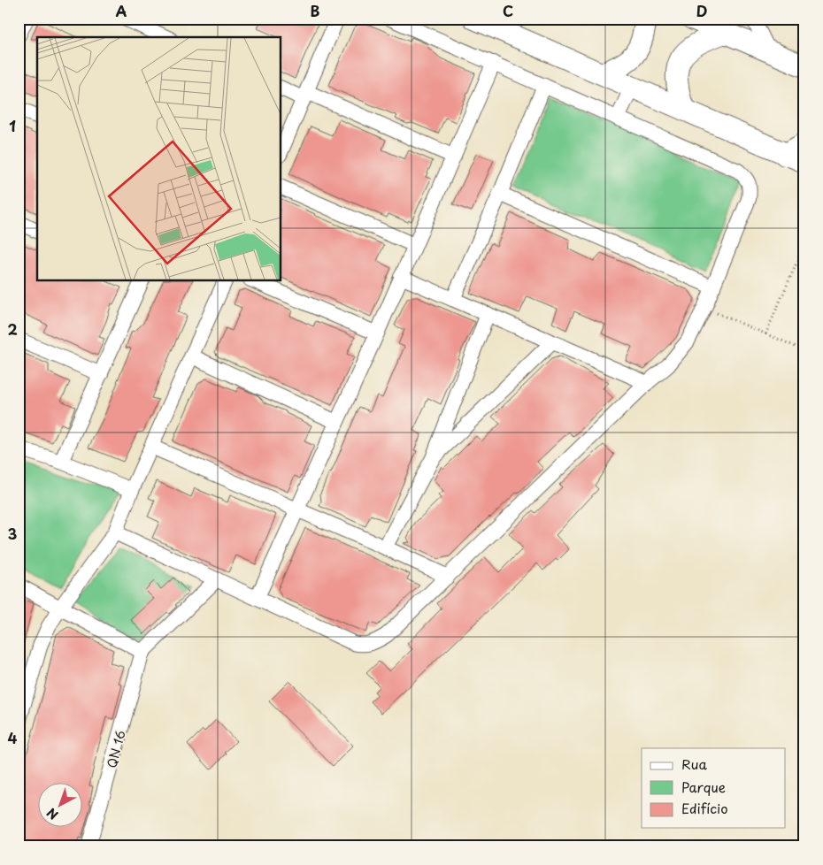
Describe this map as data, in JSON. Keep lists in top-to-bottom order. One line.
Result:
{"streets":{"street":["QN 16"]},"legend":["Rua","Parque","Edifício"],"north":"bottom left","grid":{"columns":["A","B","C","D"],"rows":["1","2","3","4"]}}
